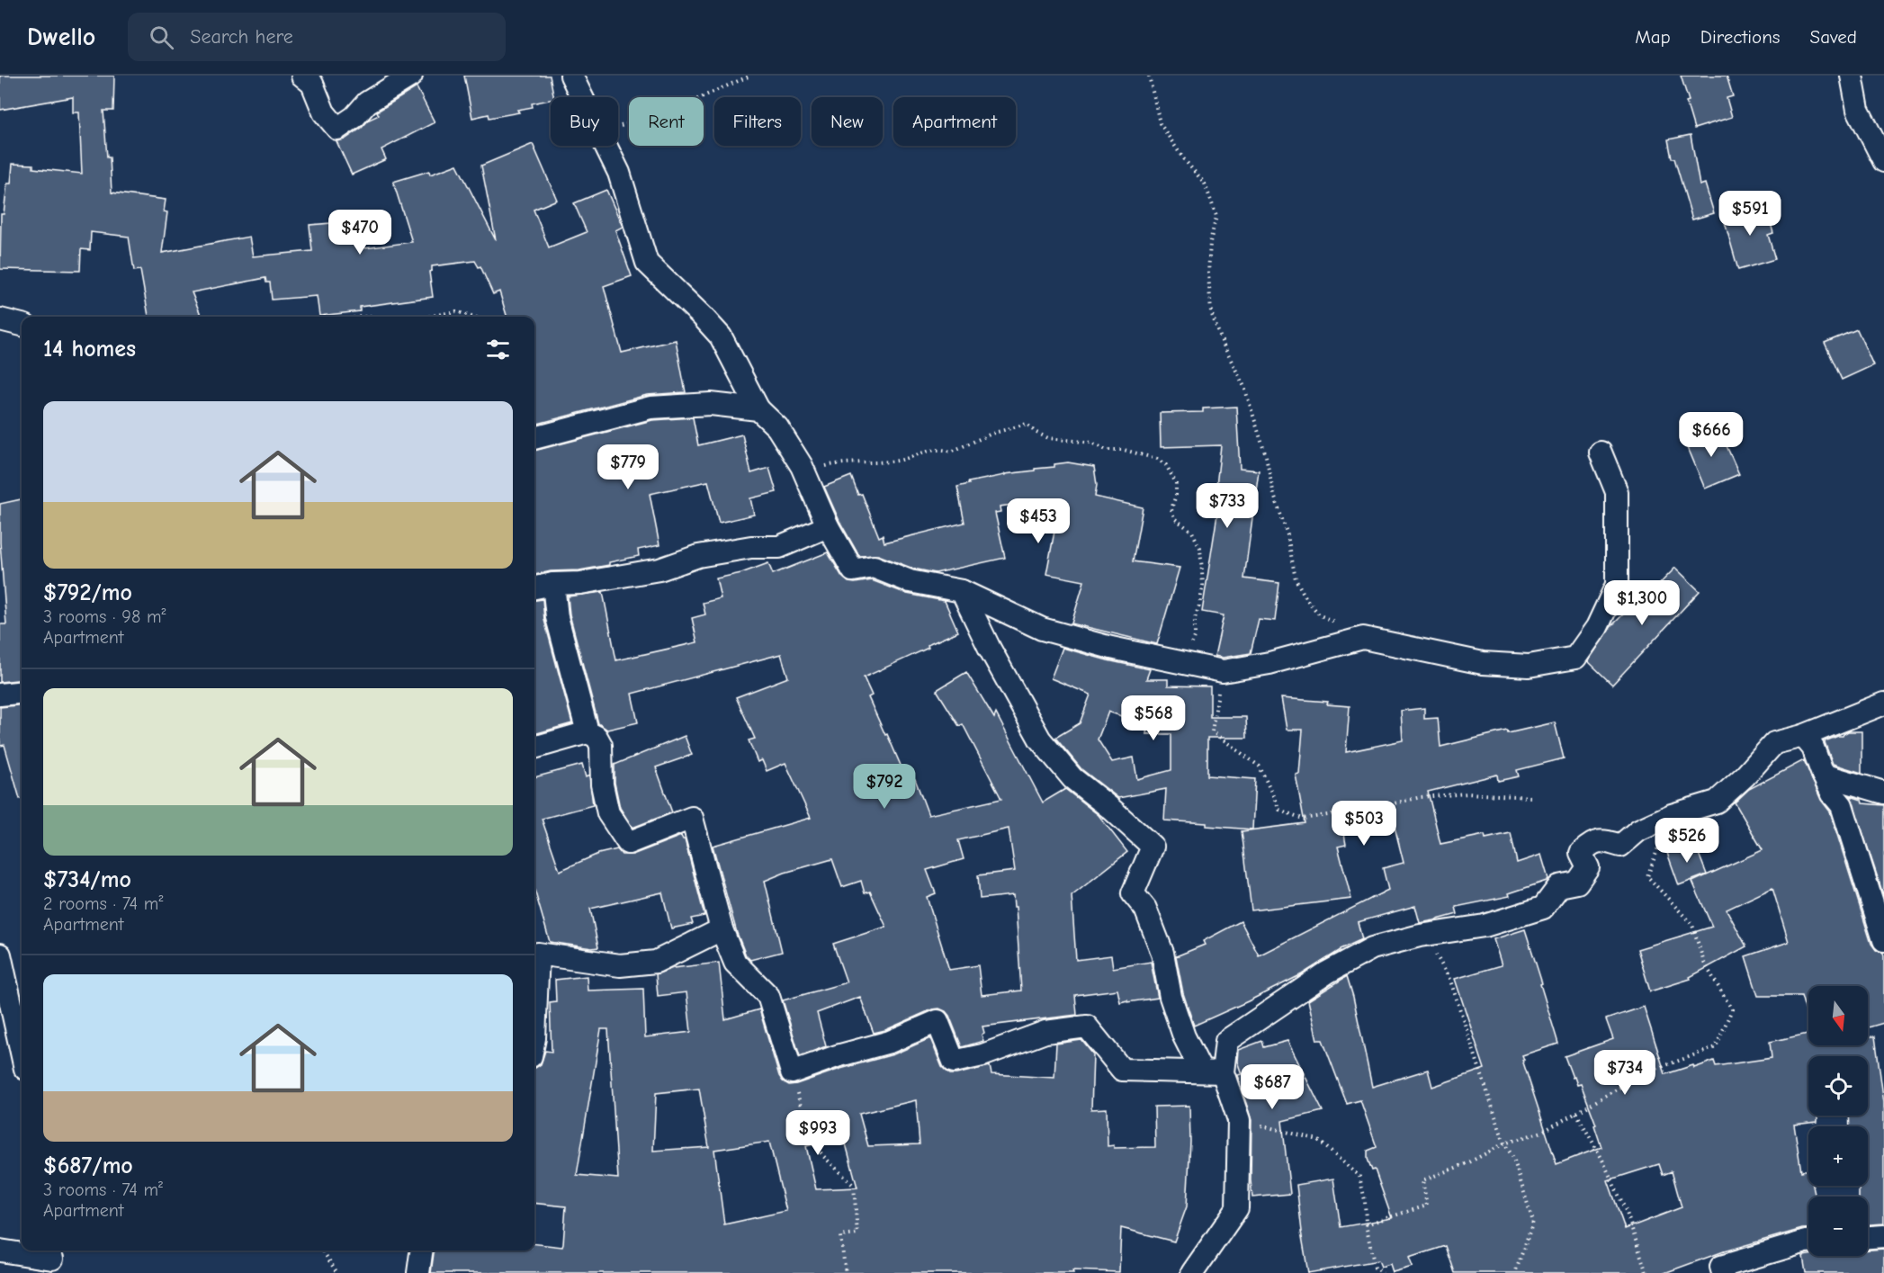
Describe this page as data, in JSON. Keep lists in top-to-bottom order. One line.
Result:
{"north":"bottom","page":{"header":"Dwello","search":"Search here","nav":["Map","Directions","Saved"],"chip":["Buy","Rent","Filters","New","Apartment"],"price":["$591","$470","$666","$779","$733","$453","$1,300","$568","$792","$503","$526","$734","$687","$993"],"heading":"14 homes","list":[{"name":"$792/mo","note":"3 rooms · 98 m² · Apartment"},{"name":"$734/mo","note":"2 rooms · 74 m² · Apartment"},{"name":"$687/mo","note":"3 rooms · 74 m² · Apartment"}],"map_buttons":["+","−"]}}
